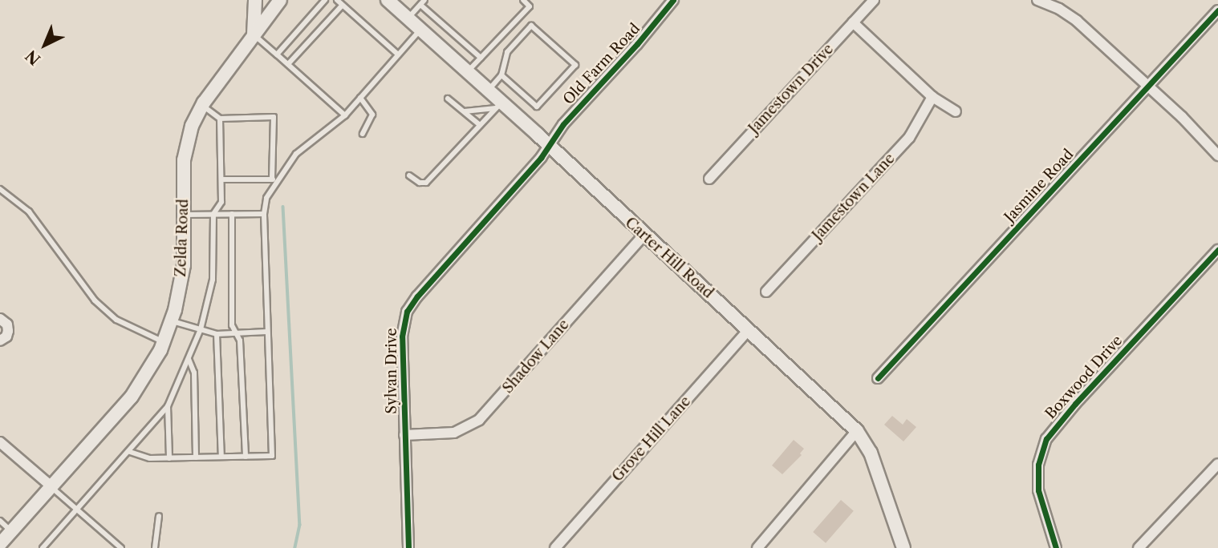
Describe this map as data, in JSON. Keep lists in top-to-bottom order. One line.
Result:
{"streets":{"main road":["Zelda Road","Carter Hill Road"],"street":["Old Farm Road","Jamestown Drive","Jasmine Road","Jamestown Lane","Shadow Lane","Sylvan Drive","Boxwood Drive","Grove Hill Lane"]},"crossings":[["Old Farm Road","Carter Hill Road"],["Old Farm Road","Sylvan Drive"],["Carter Hill Road","Shadow Lane"],["Carter Hill Road","Sylvan Drive"],["Carter Hill Road","Grove Hill Lane"],["Shadow Lane","Sylvan Drive"]],"north":"bottom left"}
